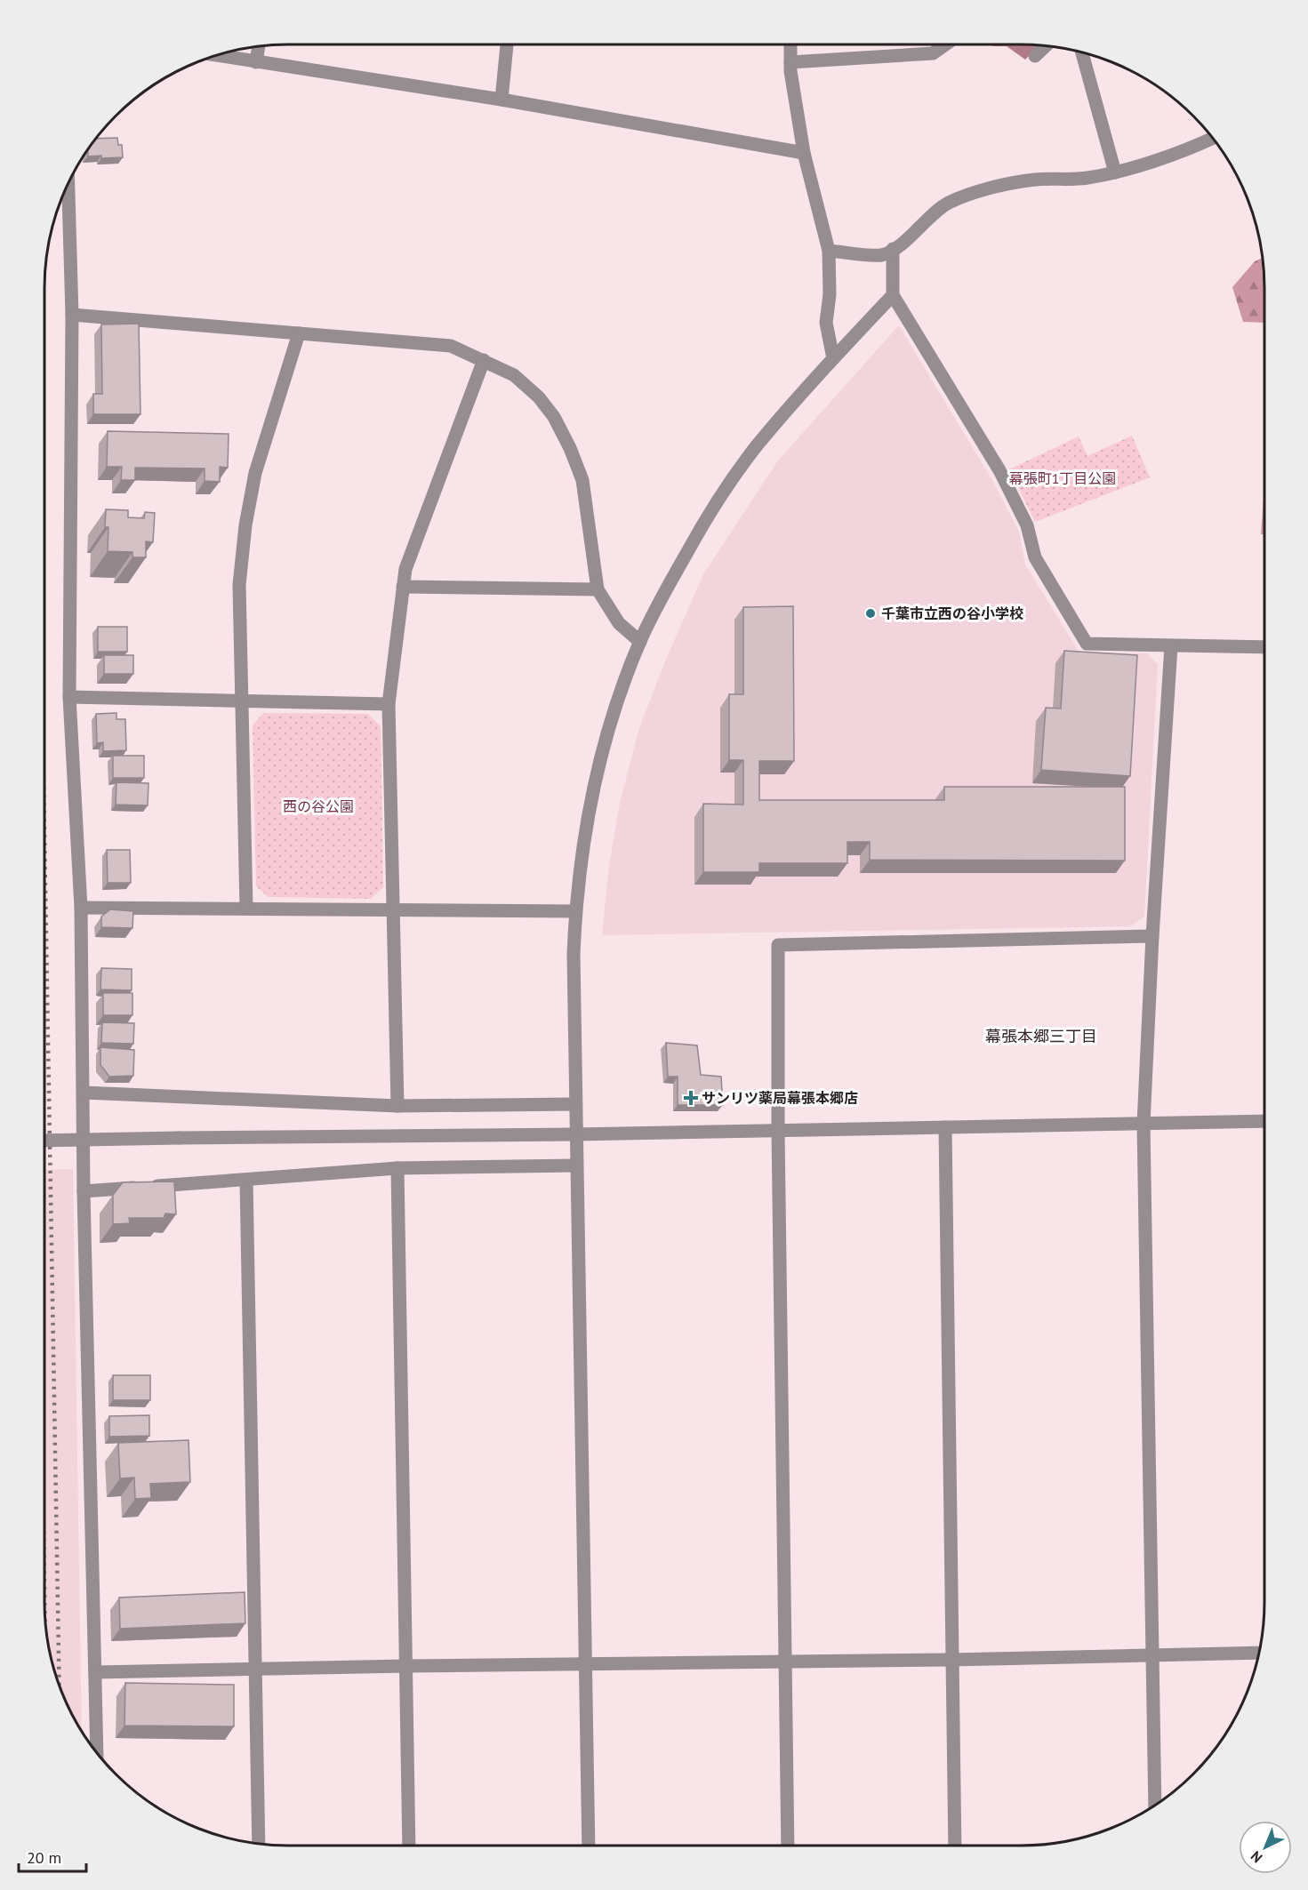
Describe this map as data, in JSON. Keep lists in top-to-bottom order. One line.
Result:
{"districts":["幕張本郷三丁目"],"parks":["幕張町1丁目公園","西の谷公園"],"places":{"other":["千葉市立西の谷小学校"],"health":["サンリツ薬局幕張本郷店"]},"scale_bar":"20 m","north":"bottom left"}
